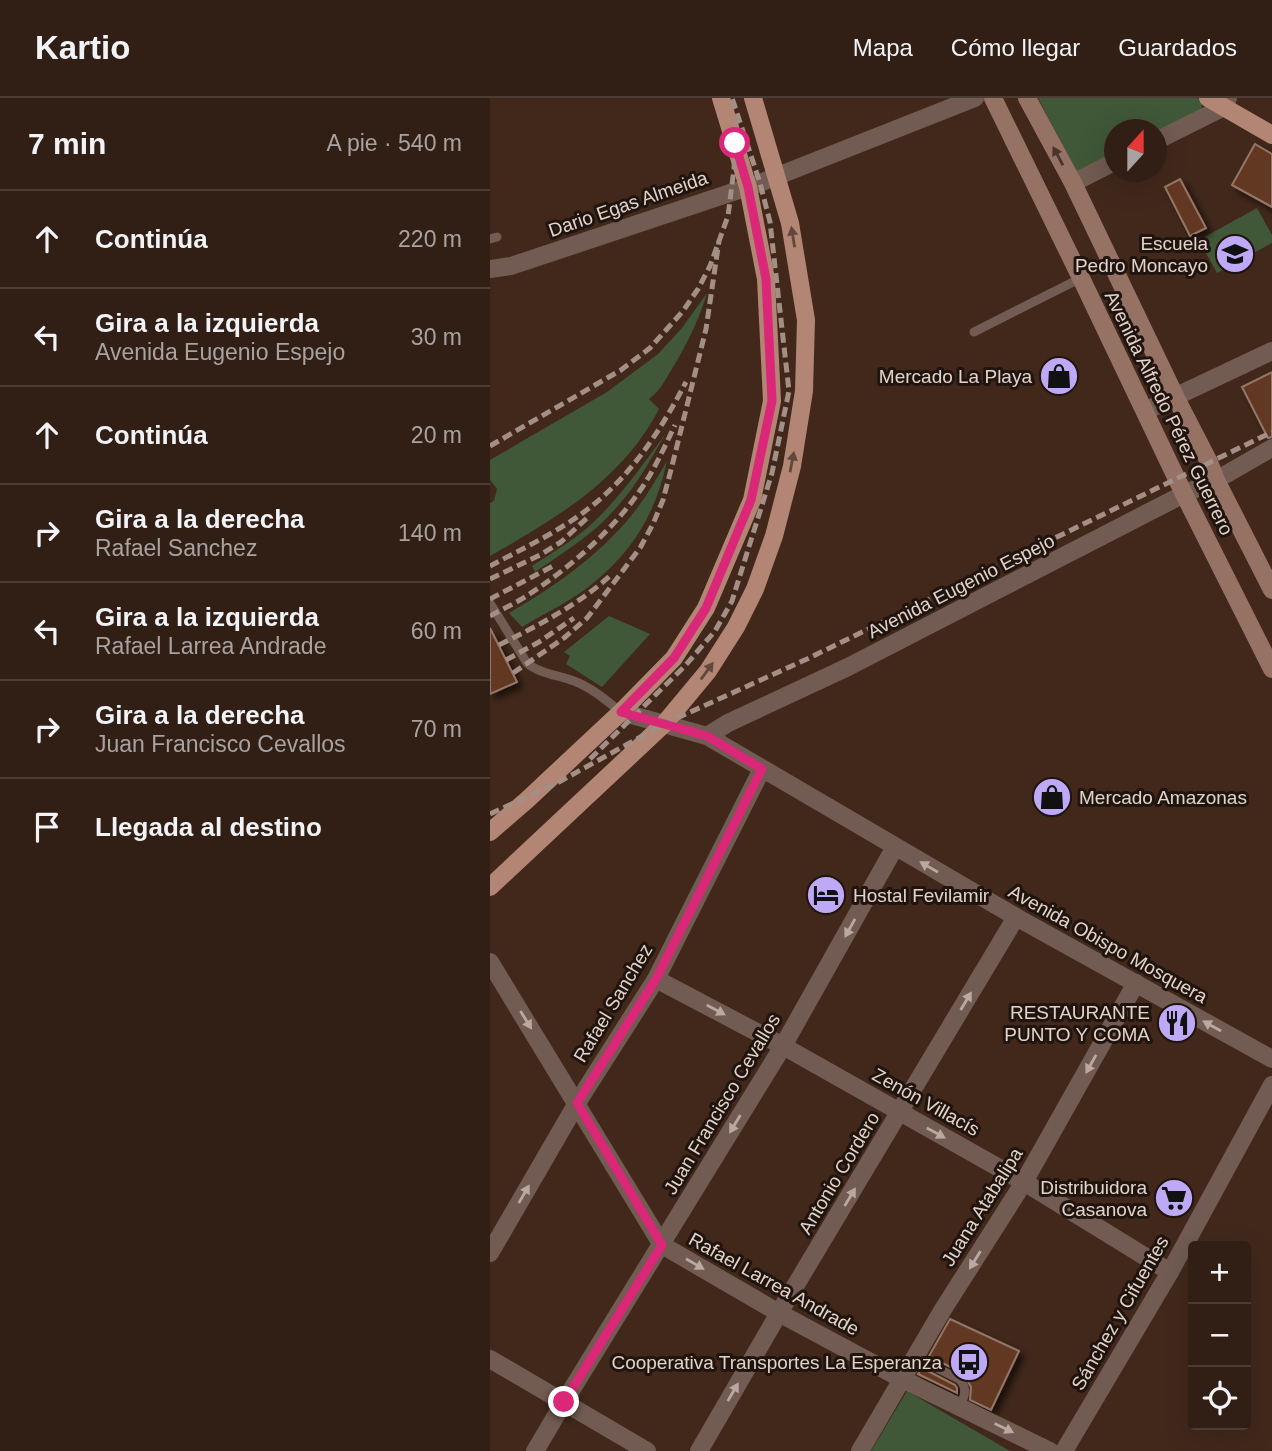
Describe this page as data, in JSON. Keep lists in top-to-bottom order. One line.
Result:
{"streets":{"street":["Dario Egas Almeida","Avenida Alfredo Pérez Guerrero","Avenida Eugenio Espejo","Avenida Obispo Mosquera","Rafael Sanchez","Zenón Villacís","Juan Francisco Cevallos","Antonio Cordero","Juana Atabalipa","Rafael Larrea Andrade","Sánchez y Cifuentes"]},"crossings":[["Avenida Alfredo Pérez Guerrero","Avenida Eugenio Espejo"],["Avenida Eugenio Espejo","Avenida Obispo Mosquera"],["Avenida Obispo Mosquera","Rafael Sanchez"],["Avenida Obispo Mosquera","Juan Francisco Cevallos"],["Avenida Obispo Mosquera","Antonio Cordero"],["Avenida Obispo Mosquera","Juana Atabalipa"],["Rafael Sanchez","Zenón Villacís"],["Rafael Sanchez","Rafael Larrea Andrade"],["Zenón Villacís","Juan Francisco Cevallos"],["Zenón Villacís","Antonio Cordero"],["Zenón Villacís","Juana Atabalipa"],["Zenón Villacís","Sánchez y Cifuentes"],["Juan Francisco Cevallos","Rafael Larrea Andrade"],["Antonio Cordero","Rafael Larrea Andrade"],["Juana Atabalipa","Rafael Larrea Andrade"]],"one_way":["Avenida Obispo Mosquera","Zenón Villacís","Juan Francisco Cevallos","Antonio Cordero","Juana Atabalipa","Rafael Larrea Andrade"],"places":{"school or university":["Escuela Pedro Moncayo"],"shop":["Mercado La Playa","Mercado Amazonas"],"hotel":["Hostal Fevilamir"],"restaurant":["RESTAURANTE PUNTO Y COMA"],"supermarket":["Distribuidora Casanova"],"bus stop":["Cooperativa Transportes La Esperanza"]},"north":"top","page":{"header":"Kartio","nav":["Mapa","Cómo llegar","Guardados"],"heading":["7 min","A pie · 540 m"],"list":[["Continúa","220 m"],["Gira a la izquierda","Avenida Eugenio Espejo","30 m"],["Continúa","20 m"],["Gira a la derecha","Rafael Sanchez","140 m"],["Gira a la izquierda","Rafael Larrea Andrade","60 m"],["Gira a la derecha","Juan Francisco Cevallos","70 m"],"Llegada al destino"],"map_buttons":["+","−"]}}
